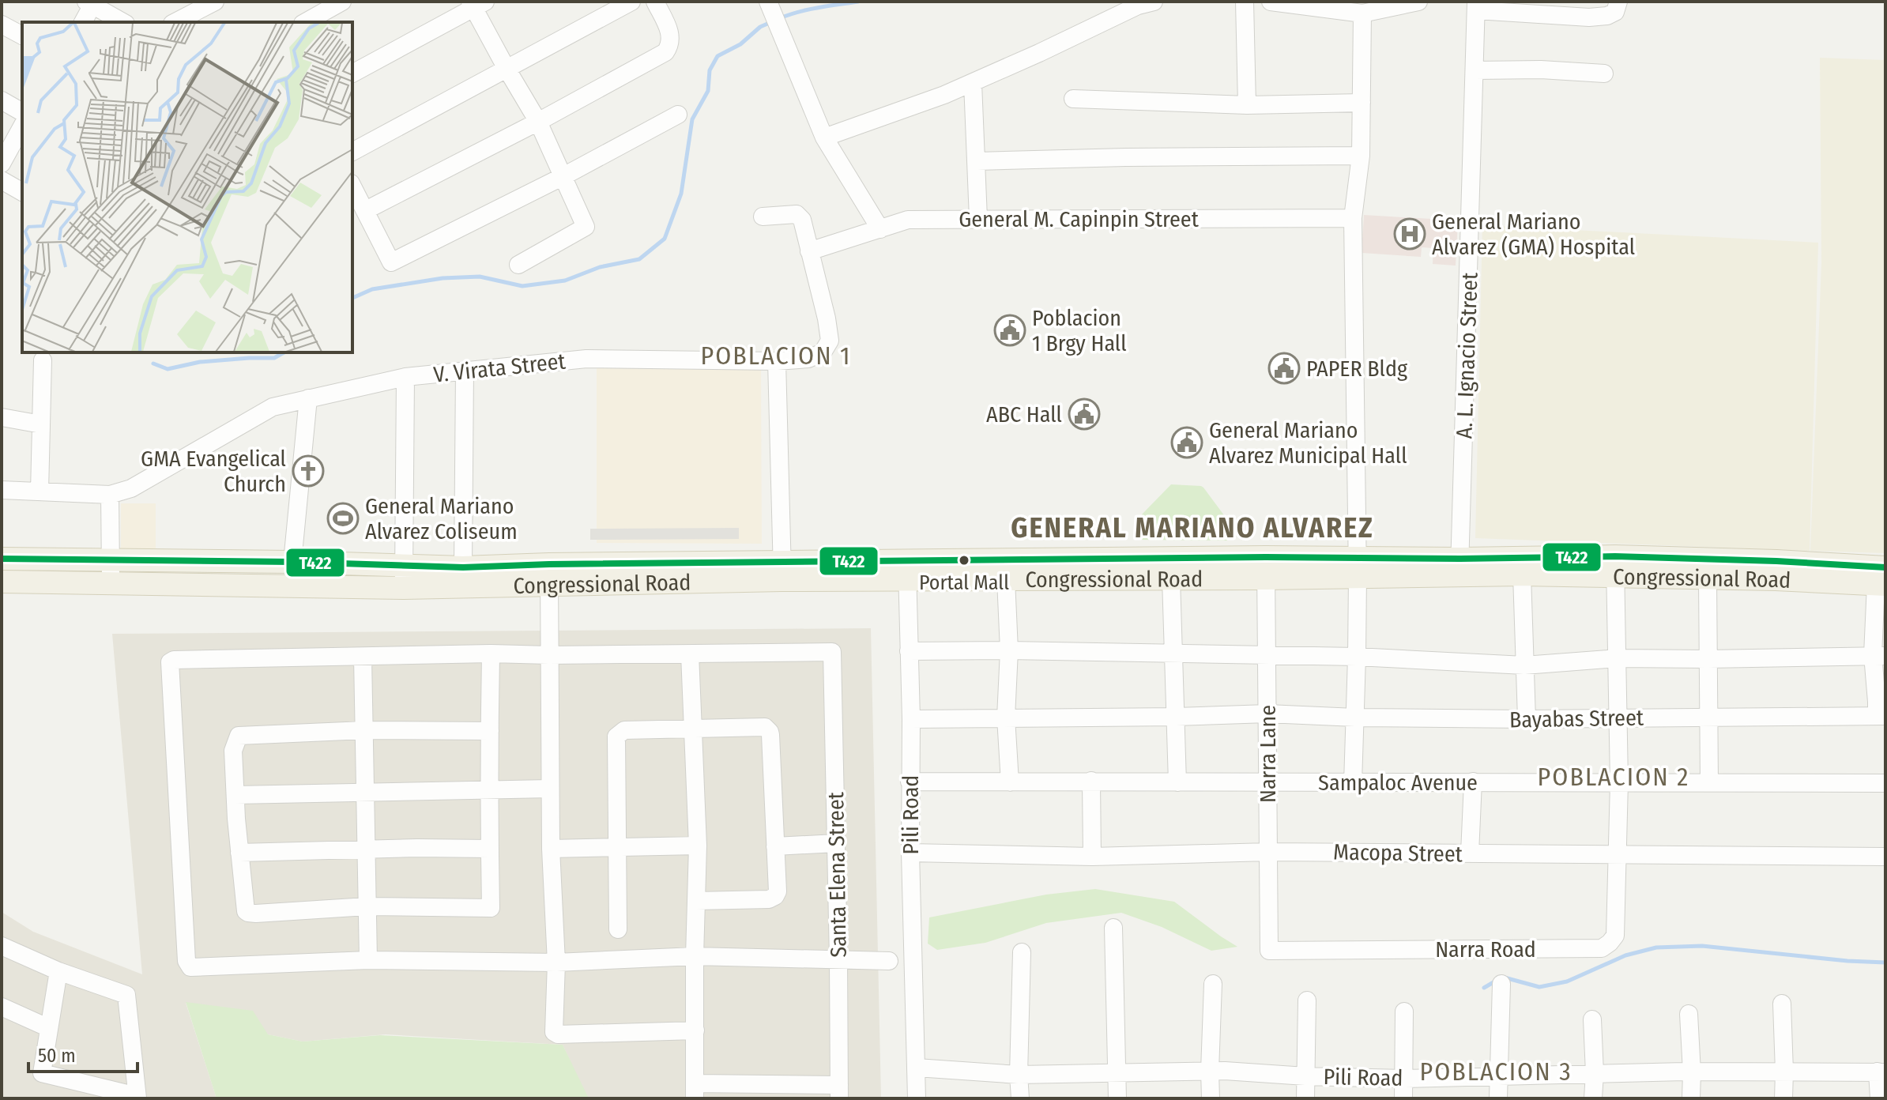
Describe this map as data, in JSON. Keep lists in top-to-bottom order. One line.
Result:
{"streets":{"main road":["Congressional Road"],"street":["General M. Capinpin Street","A. L. Ignacio Street","V. Virata Street","Bayabas Street","Narra Lane","Sampaloc Avenue","Pili Road","Macopa Street","Santa Elena Street","Narra Road"]},"crossings":[["General M. Capinpin Street","V. Virata Street"],["A. L. Ignacio Street","Congressional Road"],["Congressional Road","Narra Lane"],["Congressional Road","Pili Road"],["Bayabas Street","Narra Lane"],["Bayabas Street","Pili Road"],["Narra Lane","Sampaloc Avenue"],["Narra Lane","Macopa Street"],["Narra Lane","Narra Road"],["Sampaloc Avenue","Pili Road"],["Pili Road","Macopa Street"],["Macopa Street","Narra Road"]],"districts":["POBLACION 1","GENERAL MARIANO ALVAREZ","POBLACION 2","POBLACION 3"],"places":{"hospital":["General Mariano Alvarez (GMA) Hospital"],"public building":["Poblacion 1 Brgy Hall","PAPER Bldg","ABC Hall","General Mariano Alvarez Municipal Hall"],"church":["GMA Evangelical Church"],"sports":["General Mariano Alvarez Coliseum"],"other":["Portal Mall"]},"lines":["transit line T422"],"scale_bar":"50 m"}
